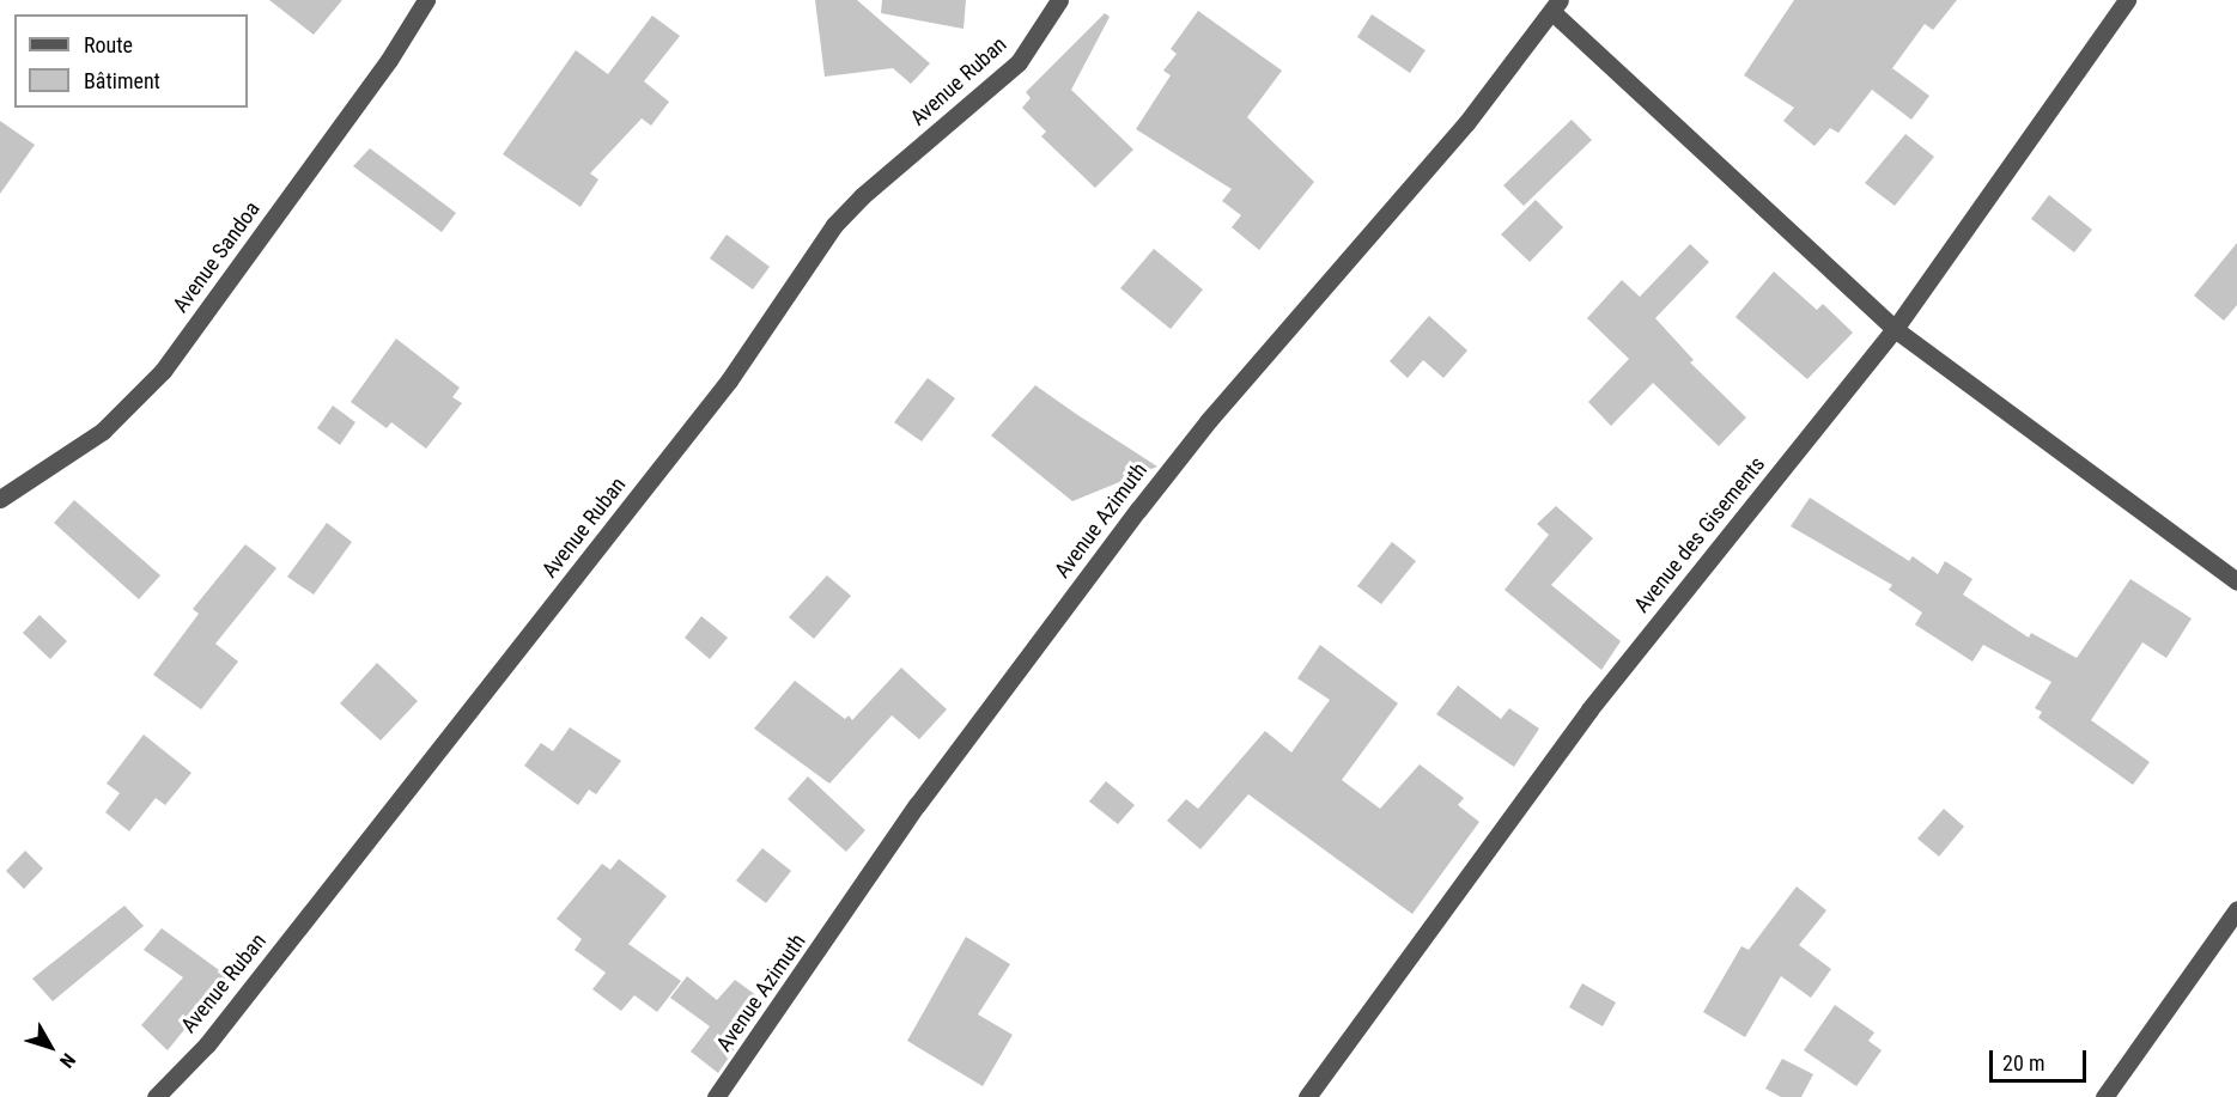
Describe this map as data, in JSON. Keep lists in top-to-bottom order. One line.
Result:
{"streets":{"street":["Avenue Ruban","Avenue Sandoa","Avenue Azimuth","Avenue des Gisements"]},"legend":["Route","Bâtiment"],"scale_bar":"20 m","north":"bottom right"}
